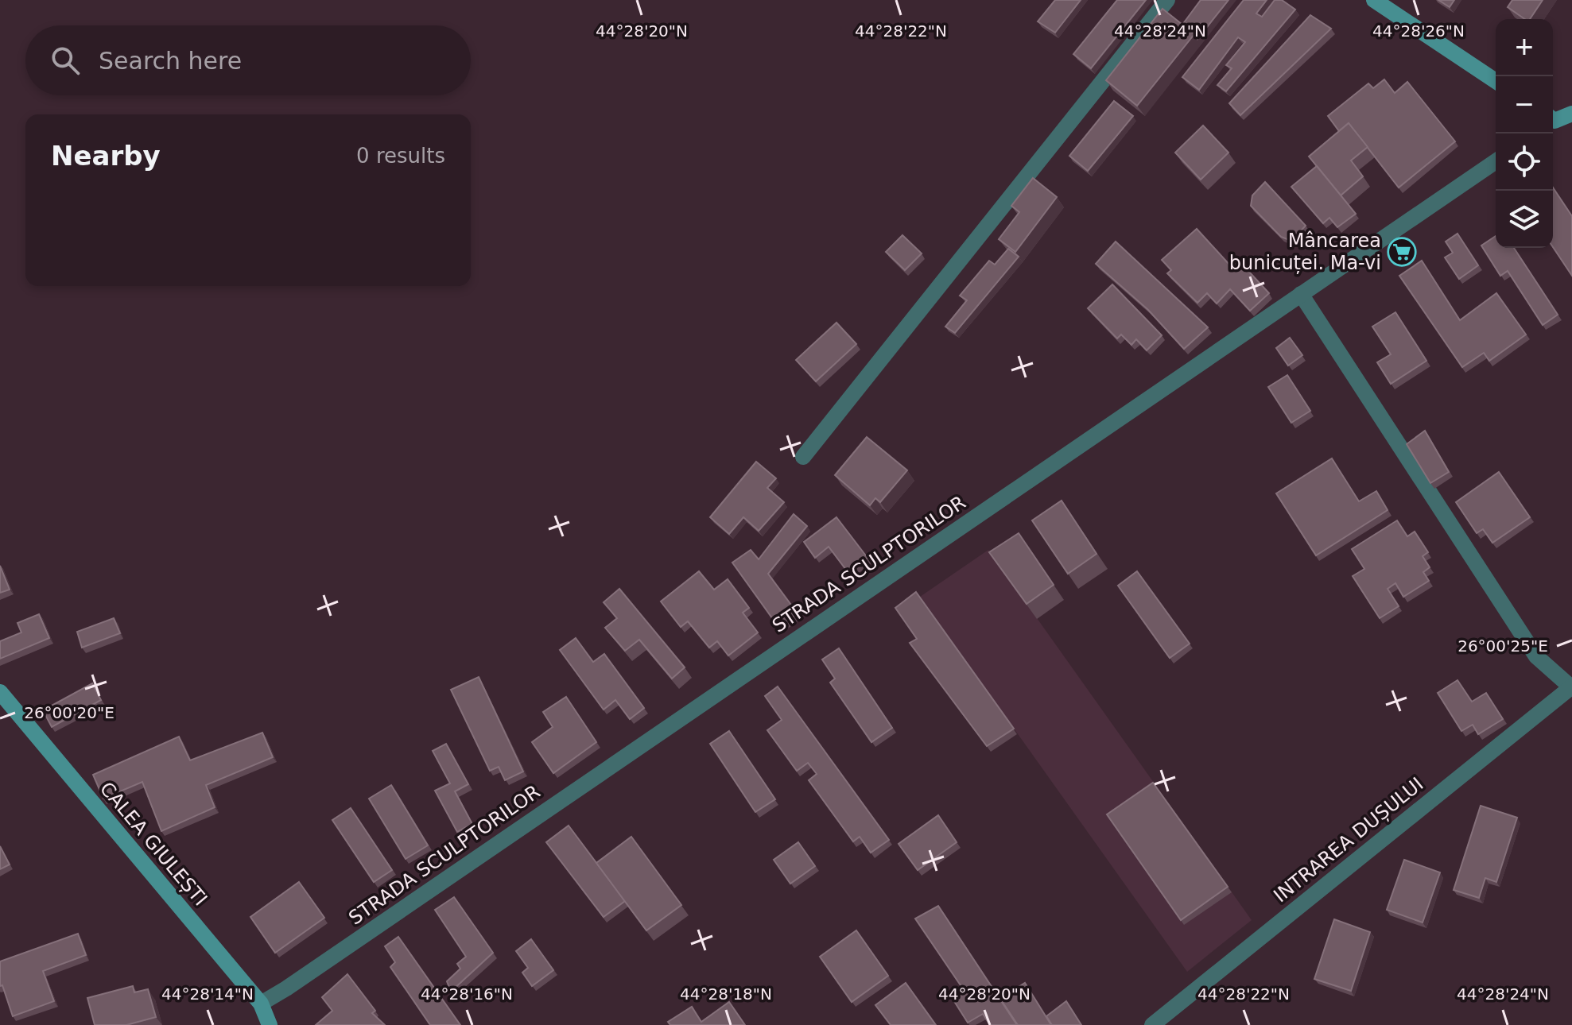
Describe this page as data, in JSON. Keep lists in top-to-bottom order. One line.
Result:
{"streets":{"main road":["CALEA GIULEȘTI"],"street":["STRADA SCULPTORILOR","INTRAREA DUȘULUI"]},"crossings":[["STRADA SCULPTORILOR","CALEA GIULEȘTI"]],"places":{"supermarket":["Mâncarea bunicuței. Ma-vi"]},"page":{"map_buttons":["+","−"],"search":"Search here","heading":["Nearby","0 results"]},"coordinates":["44°28'20\"N","44°28'22\"N","44°28'24\"N","44°28'26\"N","26°00'25\"E","26°00'20\"E","44°28'14\"N","44°28'16\"N","44°28'18\"N"]}
